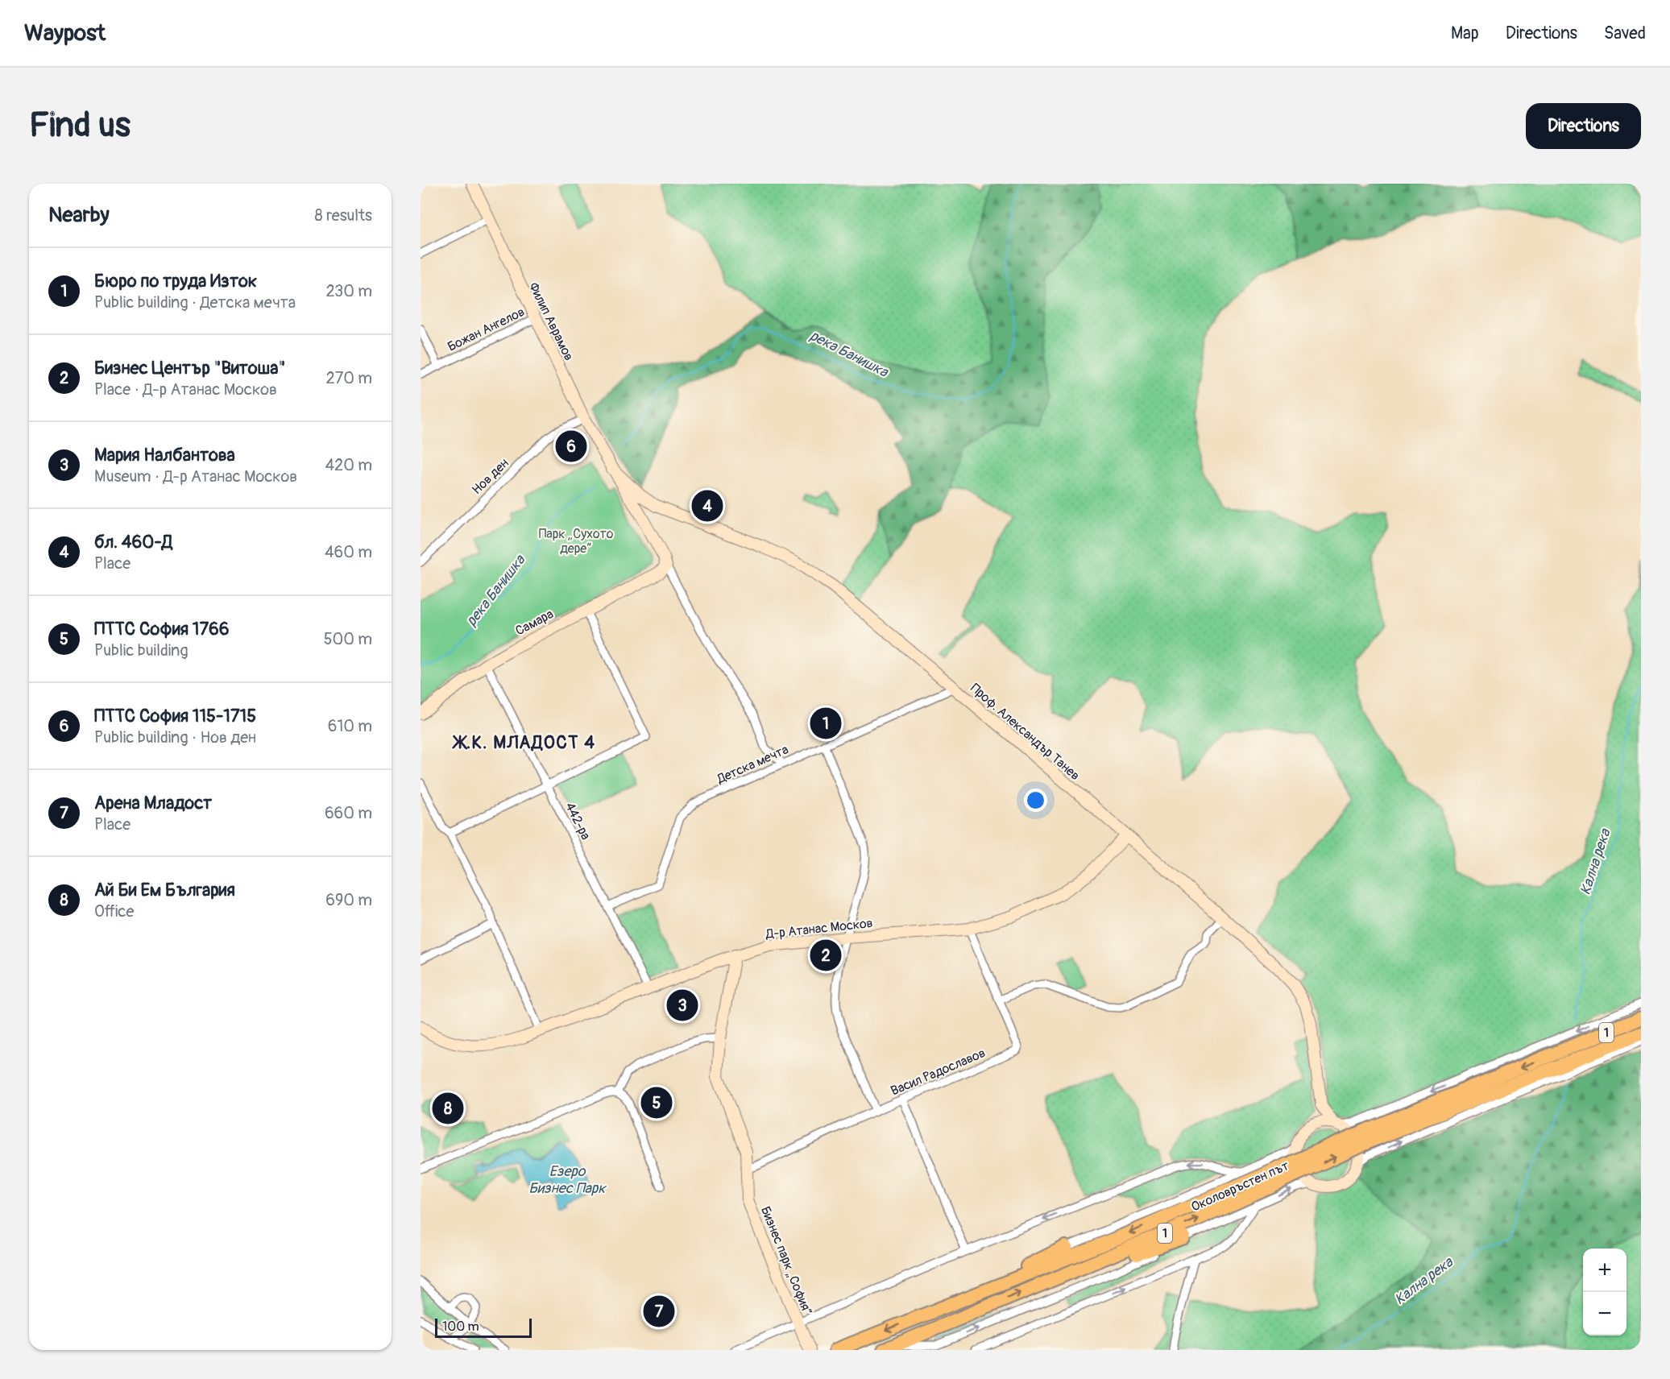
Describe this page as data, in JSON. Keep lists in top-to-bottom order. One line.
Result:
{"streets":{"highway":["1","Околовръстен път"],"street":["Филип Аврамов","Божан Ангелов","Нов ден","Самара","Проф. Александър Танев","Детска мечта","442-ра","Д-р Атанас Москов","Васил Радославов","Бизнес парк „София“"]},"crossings":[["Филип Аврамов","Божан Ангелов"],["Филип Аврамов","Нов ден"],["Филип Аврамов","Самара"],["Филип Аврамов","Проф. Александър Танев"],["Самара","442-ра"],["Проф. Александър Танев","Детска мечта"],["Проф. Александър Танев","Д-р Атанас Москов"],["Детска мечта","442-ра"],["442-ра","Д-р Атанас Москов"],["Д-р Атанас Москов","Васил Радославов"],["Д-р Атанас Москов","Бизнес парк „София“"],["Васил Радославов","Бизнес парк „София“"]],"districts":["Ж.К. МЛАДОСТ 4"],"water":["река Банишка","Кална река","Езеро Бизнес Парк"],"parks":["Парк „Сухото дере“"],"scale_bar":"100 m","page":{"header":"Waypost","nav":["Map","Directions","Saved"],"buttons":"Directions","title":"Find us","heading":["Nearby","8 results"],"list":[{"mark":"1","name":"Бюро по труда Изток","note":"Public building · Детска мечта","value":"230 m"},{"mark":"2","name":"Бизнес Център \"Витоша\"","note":"Place · Д-р Атанас Москов","value":"270 m"},{"mark":"3","name":"Мария Налбантова","note":"Museum · Д-р Атанас Москов","value":"420 m"},{"mark":"4","name":"бл. 460-Д","note":"Place","value":"460 m"},{"mark":"5","name":"ПТТС София 1766","note":"Public building","value":"500 m"},{"mark":"6","name":"ПТТС София 115-1715","note":"Public building · Нов ден","value":"610 m"},{"mark":"7","name":"Арена Младост","note":"Place","value":"660 m"},{"mark":"8","name":"Ай Би Ем България","note":"Office","value":"690 m"}],"pins":["6","4","1","2","3","5","8","7"],"map_buttons":["+","−"],"scale":"100 m"}}
